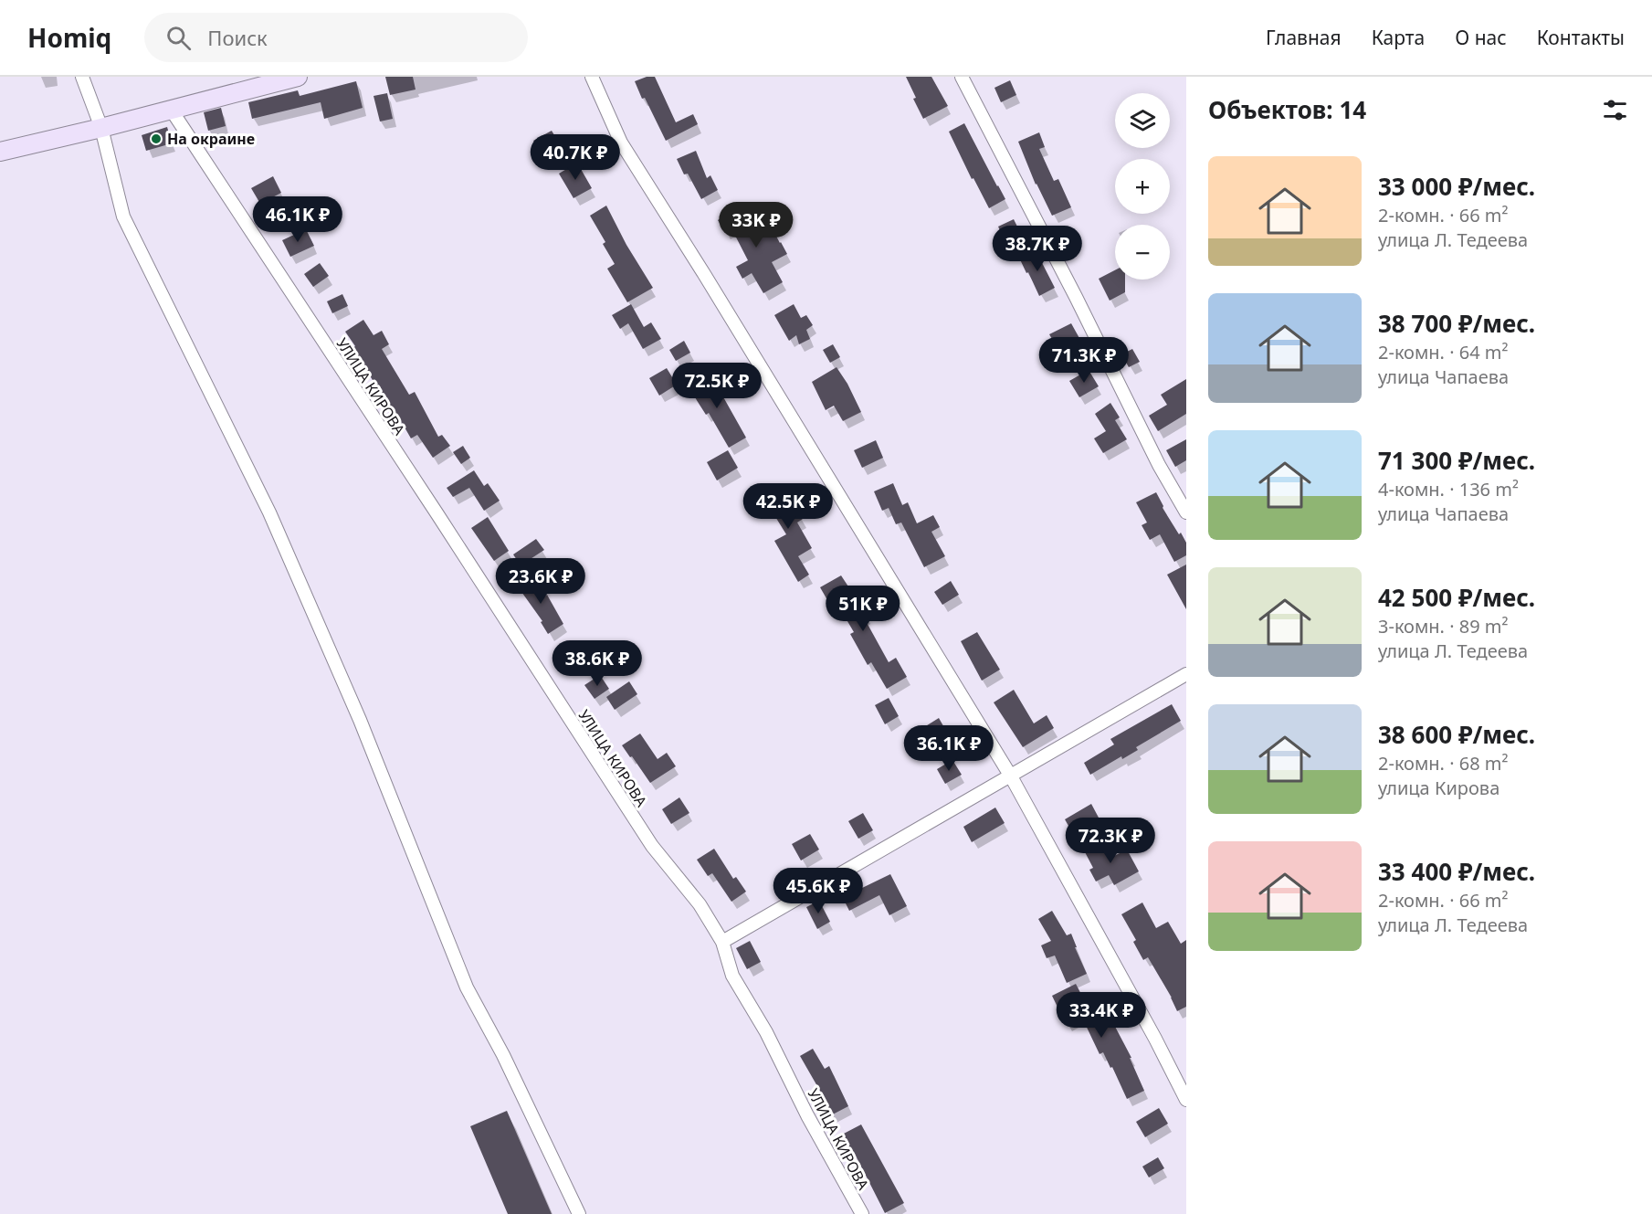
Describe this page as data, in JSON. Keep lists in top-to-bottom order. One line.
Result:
{"streets":{"street":["УЛИЦА КИРОВА"]},"places":["На окраине"],"page":{"header":"Homiq","search":"Поиск","nav":["Главная","Карта","О нас","Контакты"],"heading":"Объектов: 14","map_buttons":["+","−"],"price":["40.7K ₽","46.1K ₽","33K ₽","38.7K ₽","71.3K ₽","72.5K ₽","42.5K ₽","23.6K ₽","51K ₽","38.6K ₽","36.1K ₽","72.3K ₽","45.6K ₽","33.4K ₽"],"list":[{"name":"33 000 ₽/мес.","note":"2-комн. · 66 m² · улица Л. Тедеева"},{"name":"38 700 ₽/мес.","note":"2-комн. · 64 m² · улица Чапаева"},{"name":"71 300 ₽/мес.","note":"4-комн. · 136 m² · улица Чапаева"},{"name":"42 500 ₽/мес.","note":"3-комн. · 89 m² · улица Л. Тедеева"},{"name":"38 600 ₽/мес.","note":"2-комн. · 68 m² · улица Кирова"},{"name":"33 400 ₽/мес.","note":"2-комн. · 66 m² · улица Л. Тедеева"}]}}
